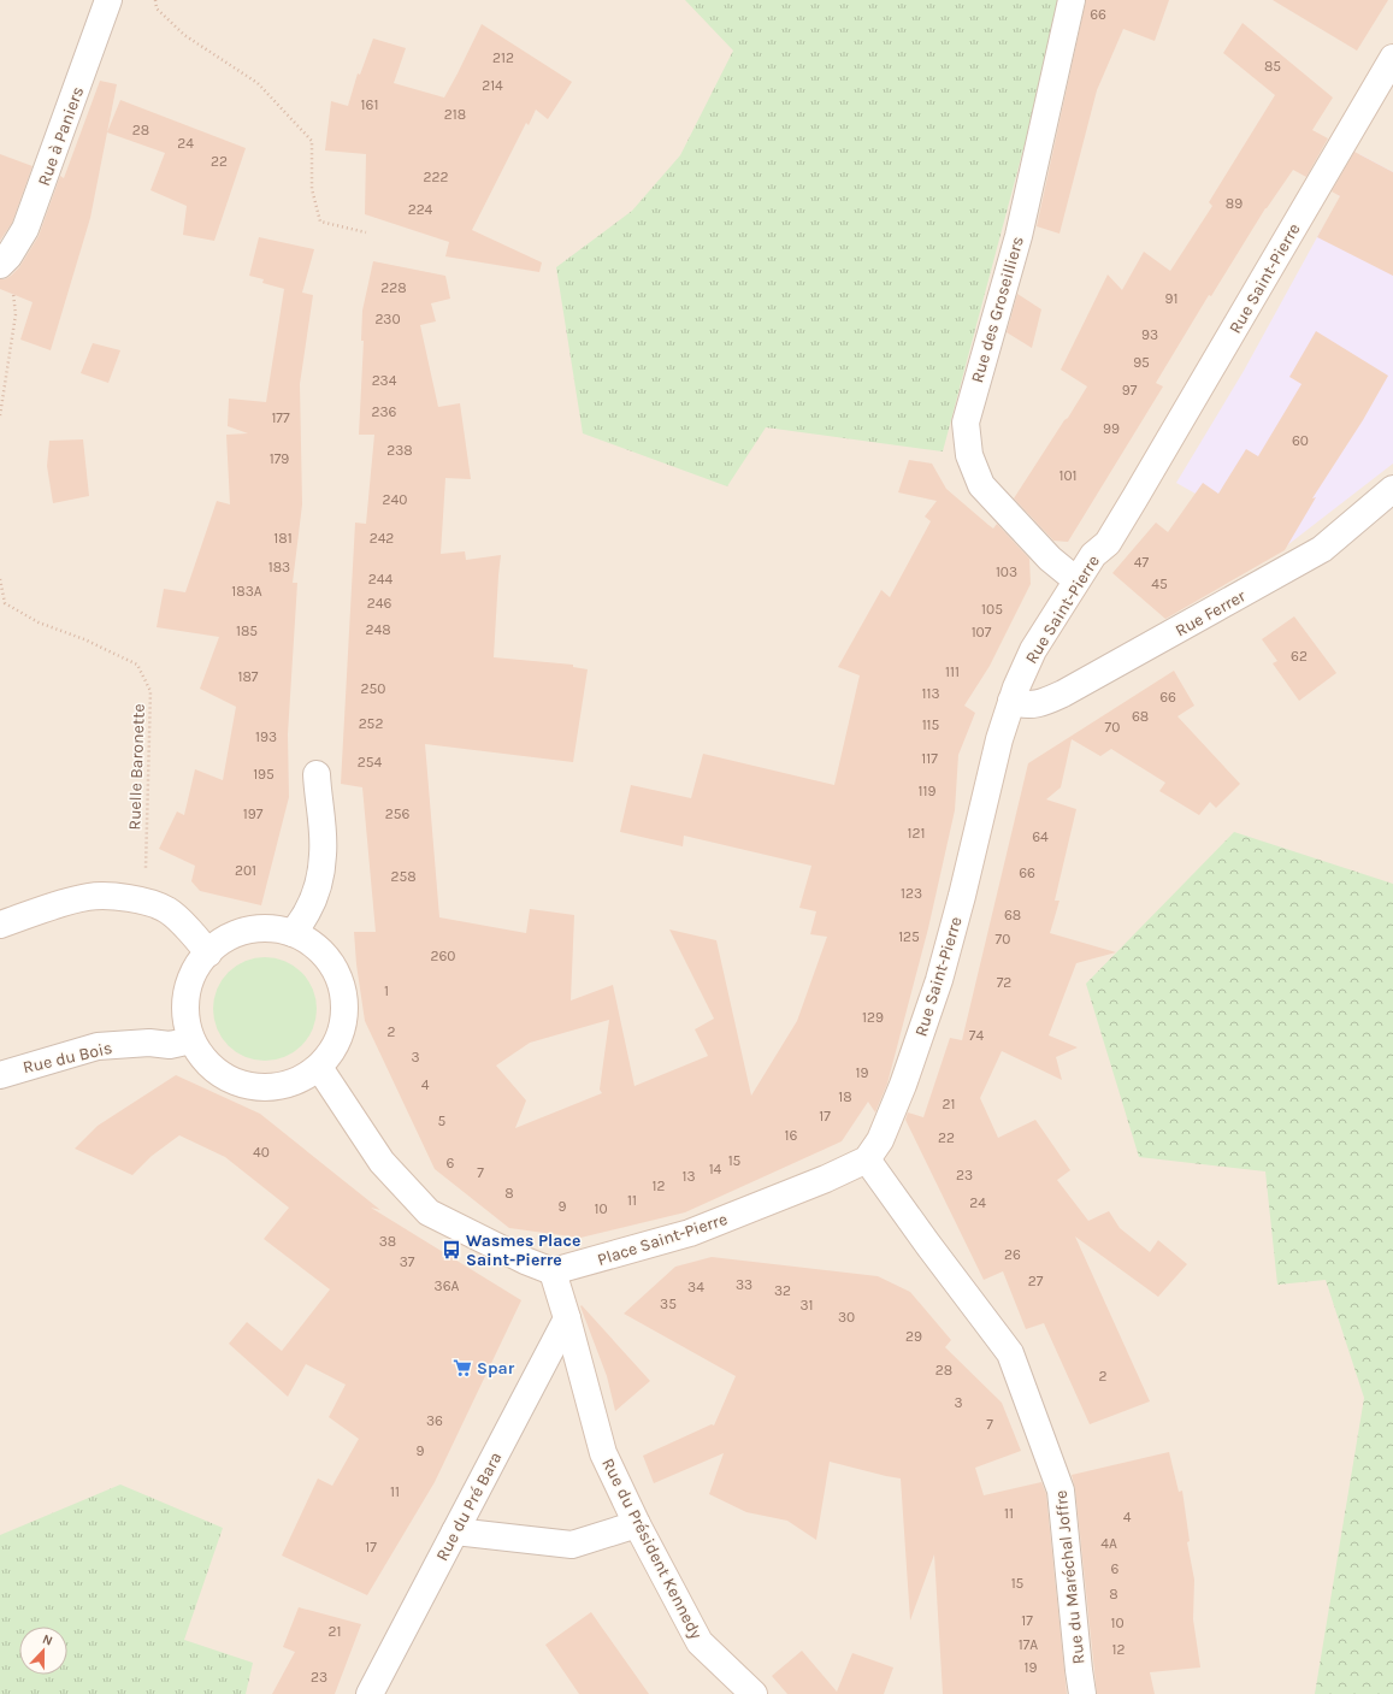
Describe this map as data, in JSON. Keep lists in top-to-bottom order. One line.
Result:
{"streets":{"street":["Rue à Paniers","Rue Saint-Pierre","Rue des Groseilliers","Rue Ferrer","Rue du Bois","Place Saint-Pierre","Rue du Pré Bara","Rue du Président Kennedy","Rue du Maréchal Joffre"],"path":["Ruelle Baronette"]},"crossings":[["Rue Saint-Pierre","Rue des Groseilliers"],["Rue Saint-Pierre","Rue Ferrer"],["Rue Saint-Pierre","Place Saint-Pierre"],["Rue Saint-Pierre","Rue du Maréchal Joffre"],["Place Saint-Pierre","Rue du Président Kennedy"],["Place Saint-Pierre","Rue du Maréchal Joffre"],["Rue du Pré Bara","Rue du Président Kennedy"]],"places":{"bus stop":["Wasmes Place Saint-Pierre"],"supermarket":["Spar"]},"house_numbers":["66","212","85","214","161","218","28","24","22","222","89","224","228","91","230","93","95","234","97","236","177","99","60","238","179","101","240","181","242","47","183","103","244","45","183A","246","105","248","185","107","62","111","187","250","113","66","68","252","115","70","193","117","254","195","119","197","256","121","64","201","66","258","123","68","125","70","260","72","1","129","2","74","3","19","4","18","21","17","5","16","22","40","15","6","14","7","23","13","12","8","11","24","9","10","38","26","37","27","33","36A","34","32","35","31","30","29","28","2","3","36","7","9","11","11","4","4A","17","6","15","8","17","10","21","17A","12","19","23"],"north":"top"}
